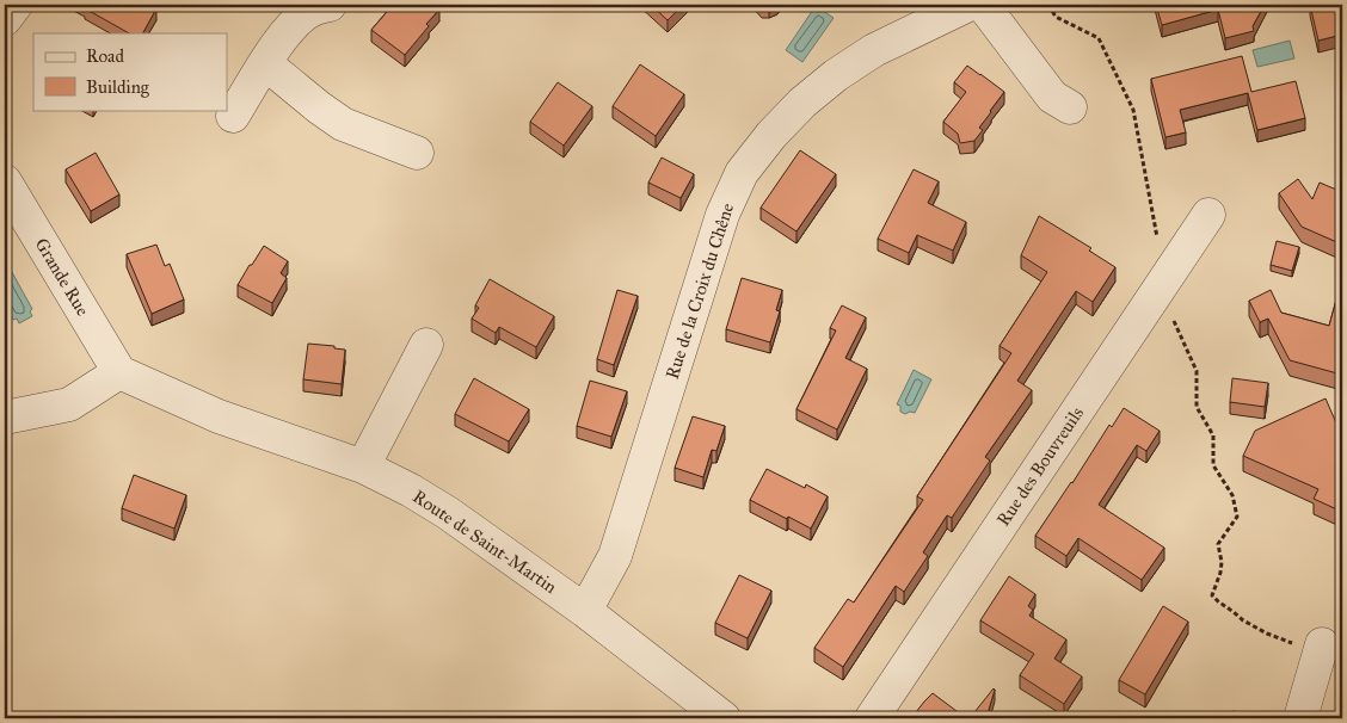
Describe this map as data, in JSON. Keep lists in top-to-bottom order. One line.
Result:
{"streets":{"street":["Grande Rue","Rue de la Croix du Chêne","Rue des Bouvreuils","Route de Saint-Martin"]},"crossings":[["Grande Rue","Route de Saint-Martin"],["Rue de la Croix du Chêne","Route de Saint-Martin"]],"legend":["Road","Building"]}
